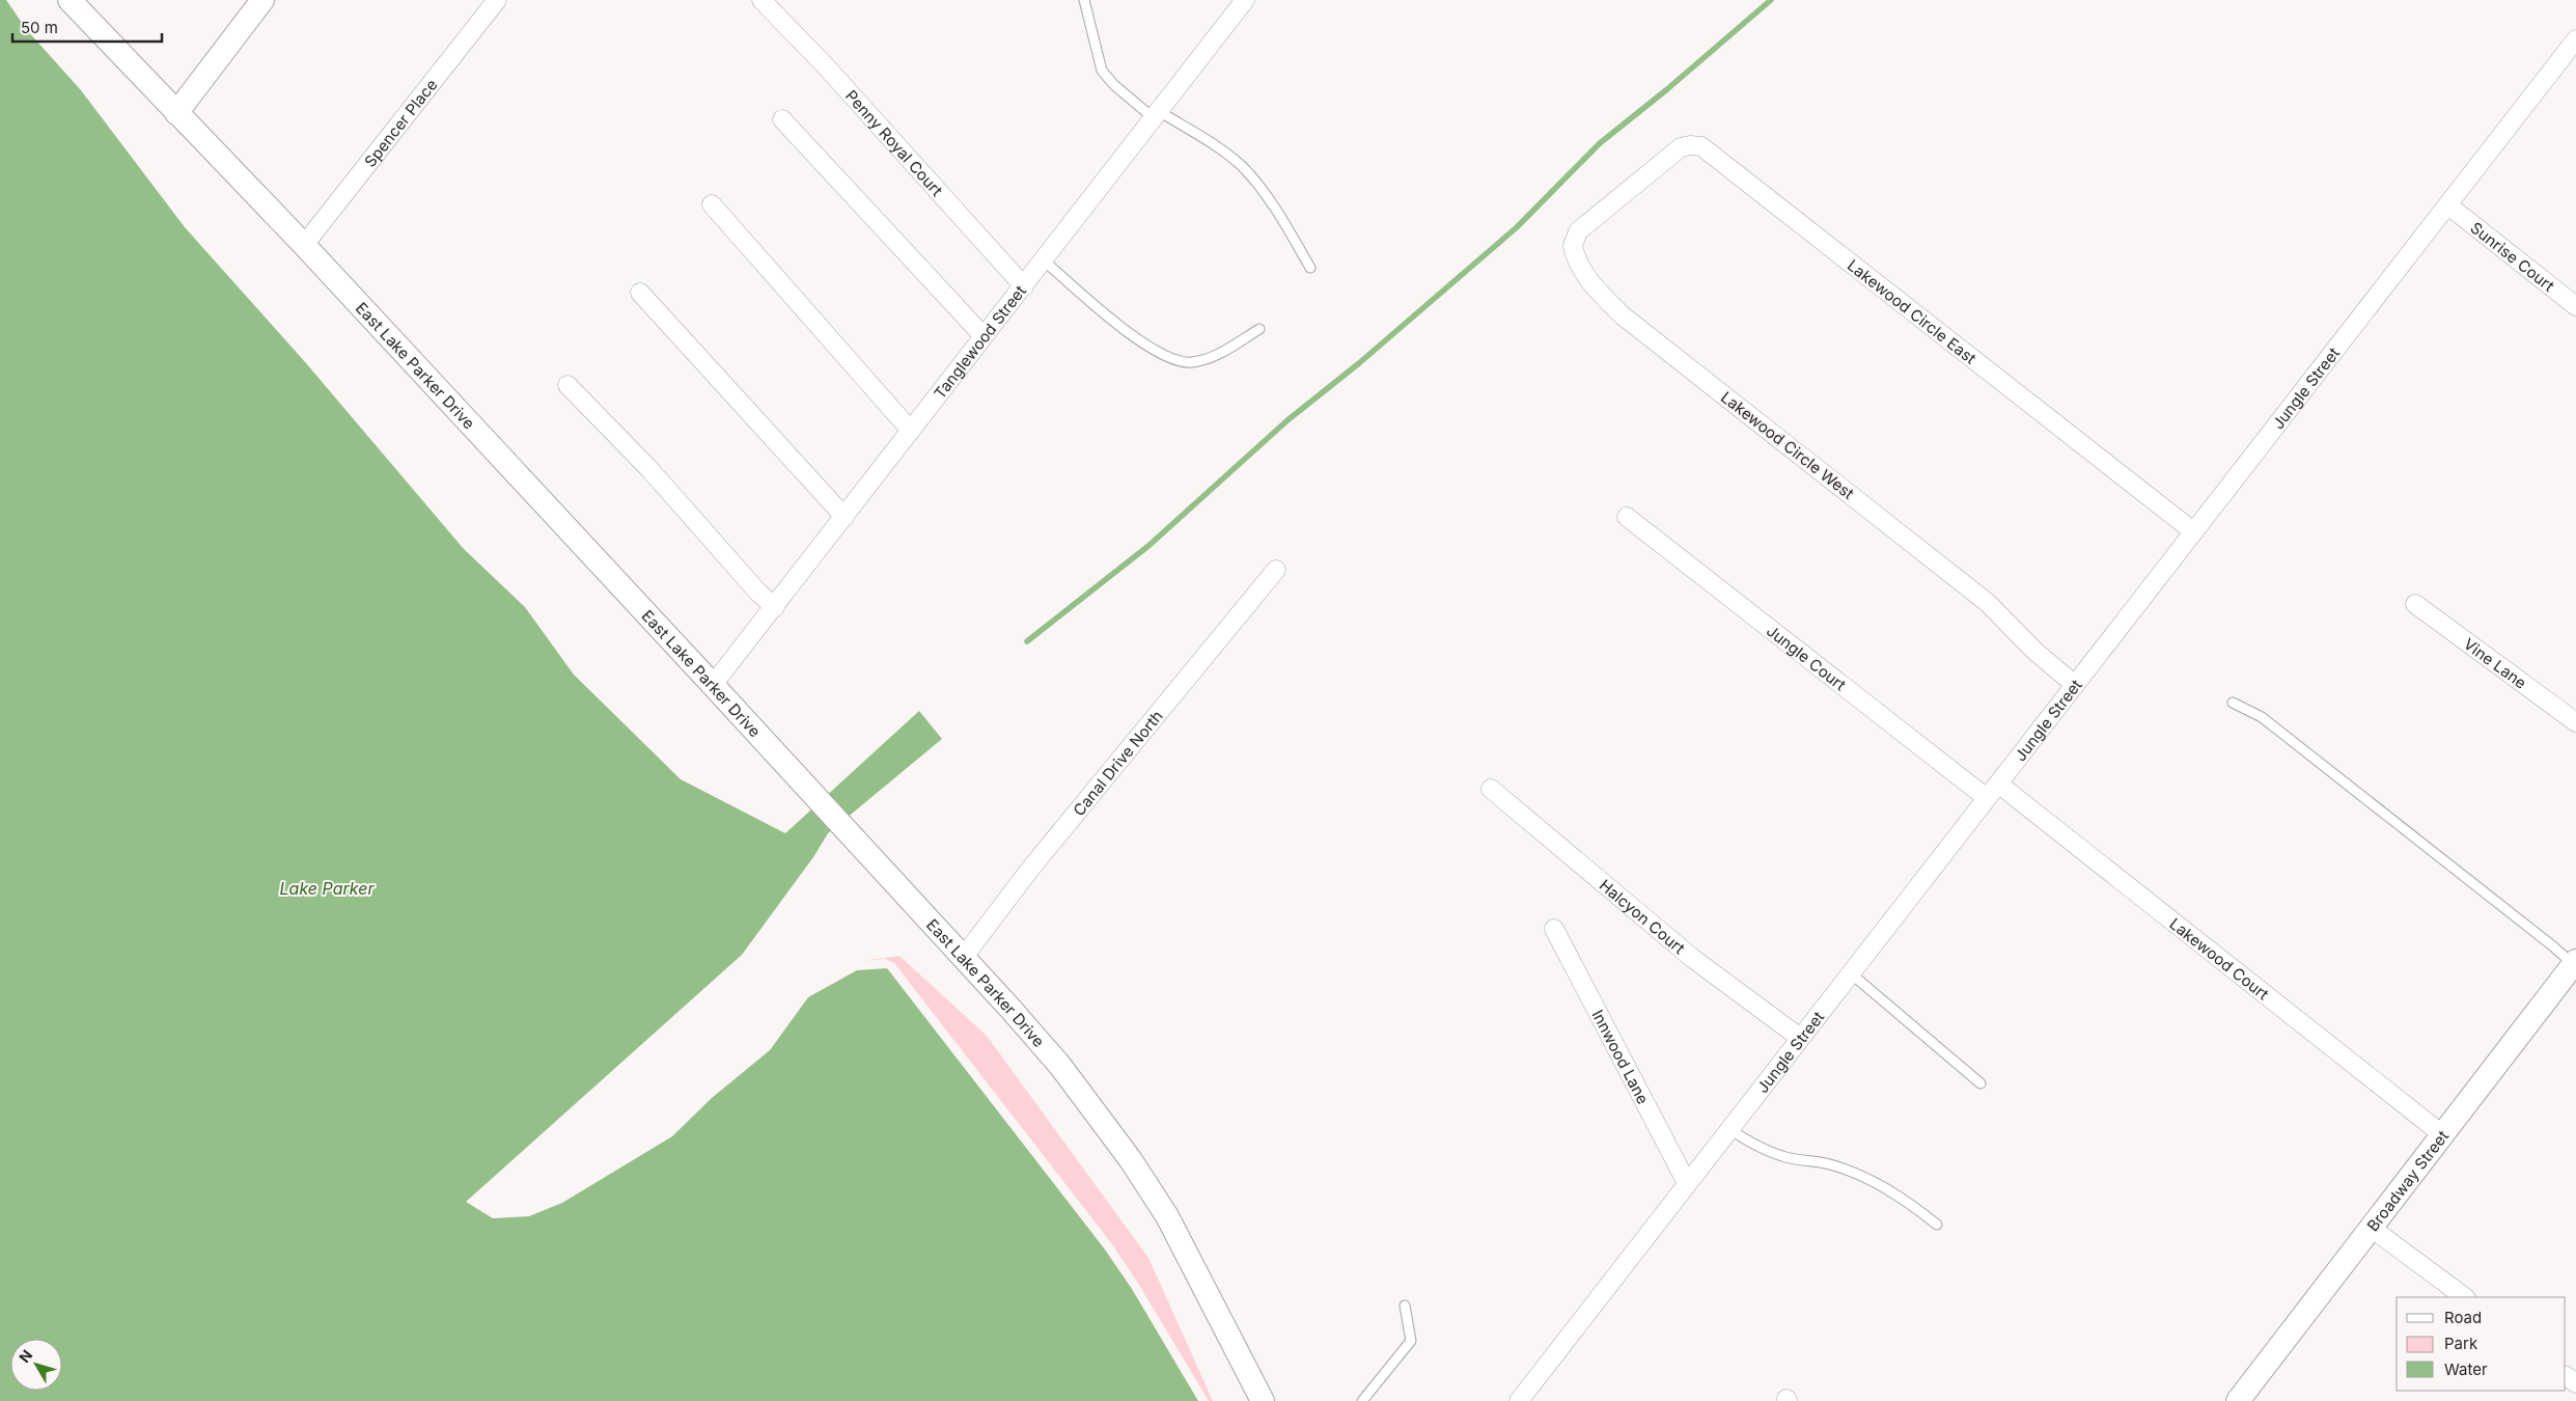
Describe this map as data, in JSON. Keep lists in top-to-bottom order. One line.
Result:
{"streets":{"street":["Spencer Place","Penny Royal Court","Sunrise Court","Lakewood Circle East","Tanglewood Street","East Lake Parker Drive","Jungle Street","Lakewood Circle West","Jungle Court","Vine Lane","Canal Drive North","Halcyon Court","Lakewood Court","Innwood Lane","Broadway Street"]},"crossings":[["Spencer Place","East Lake Parker Drive"],["Penny Royal Court","Tanglewood Street"],["Sunrise Court","Jungle Street"],["Lakewood Circle East","Jungle Street"],["Lakewood Circle East","Lakewood Circle West"],["Tanglewood Street","East Lake Parker Drive"],["East Lake Parker Drive","Canal Drive North"],["Jungle Street","Lakewood Circle West"],["Jungle Street","Jungle Court"],["Jungle Street","Halcyon Court"],["Jungle Street","Lakewood Court"],["Jungle Street","Innwood Lane"],["Lakewood Court","Broadway Street"]],"water":["Lake Parker"],"legend":["Road","Park","Water"],"scale_bar":"50 m","north":"top left"}
